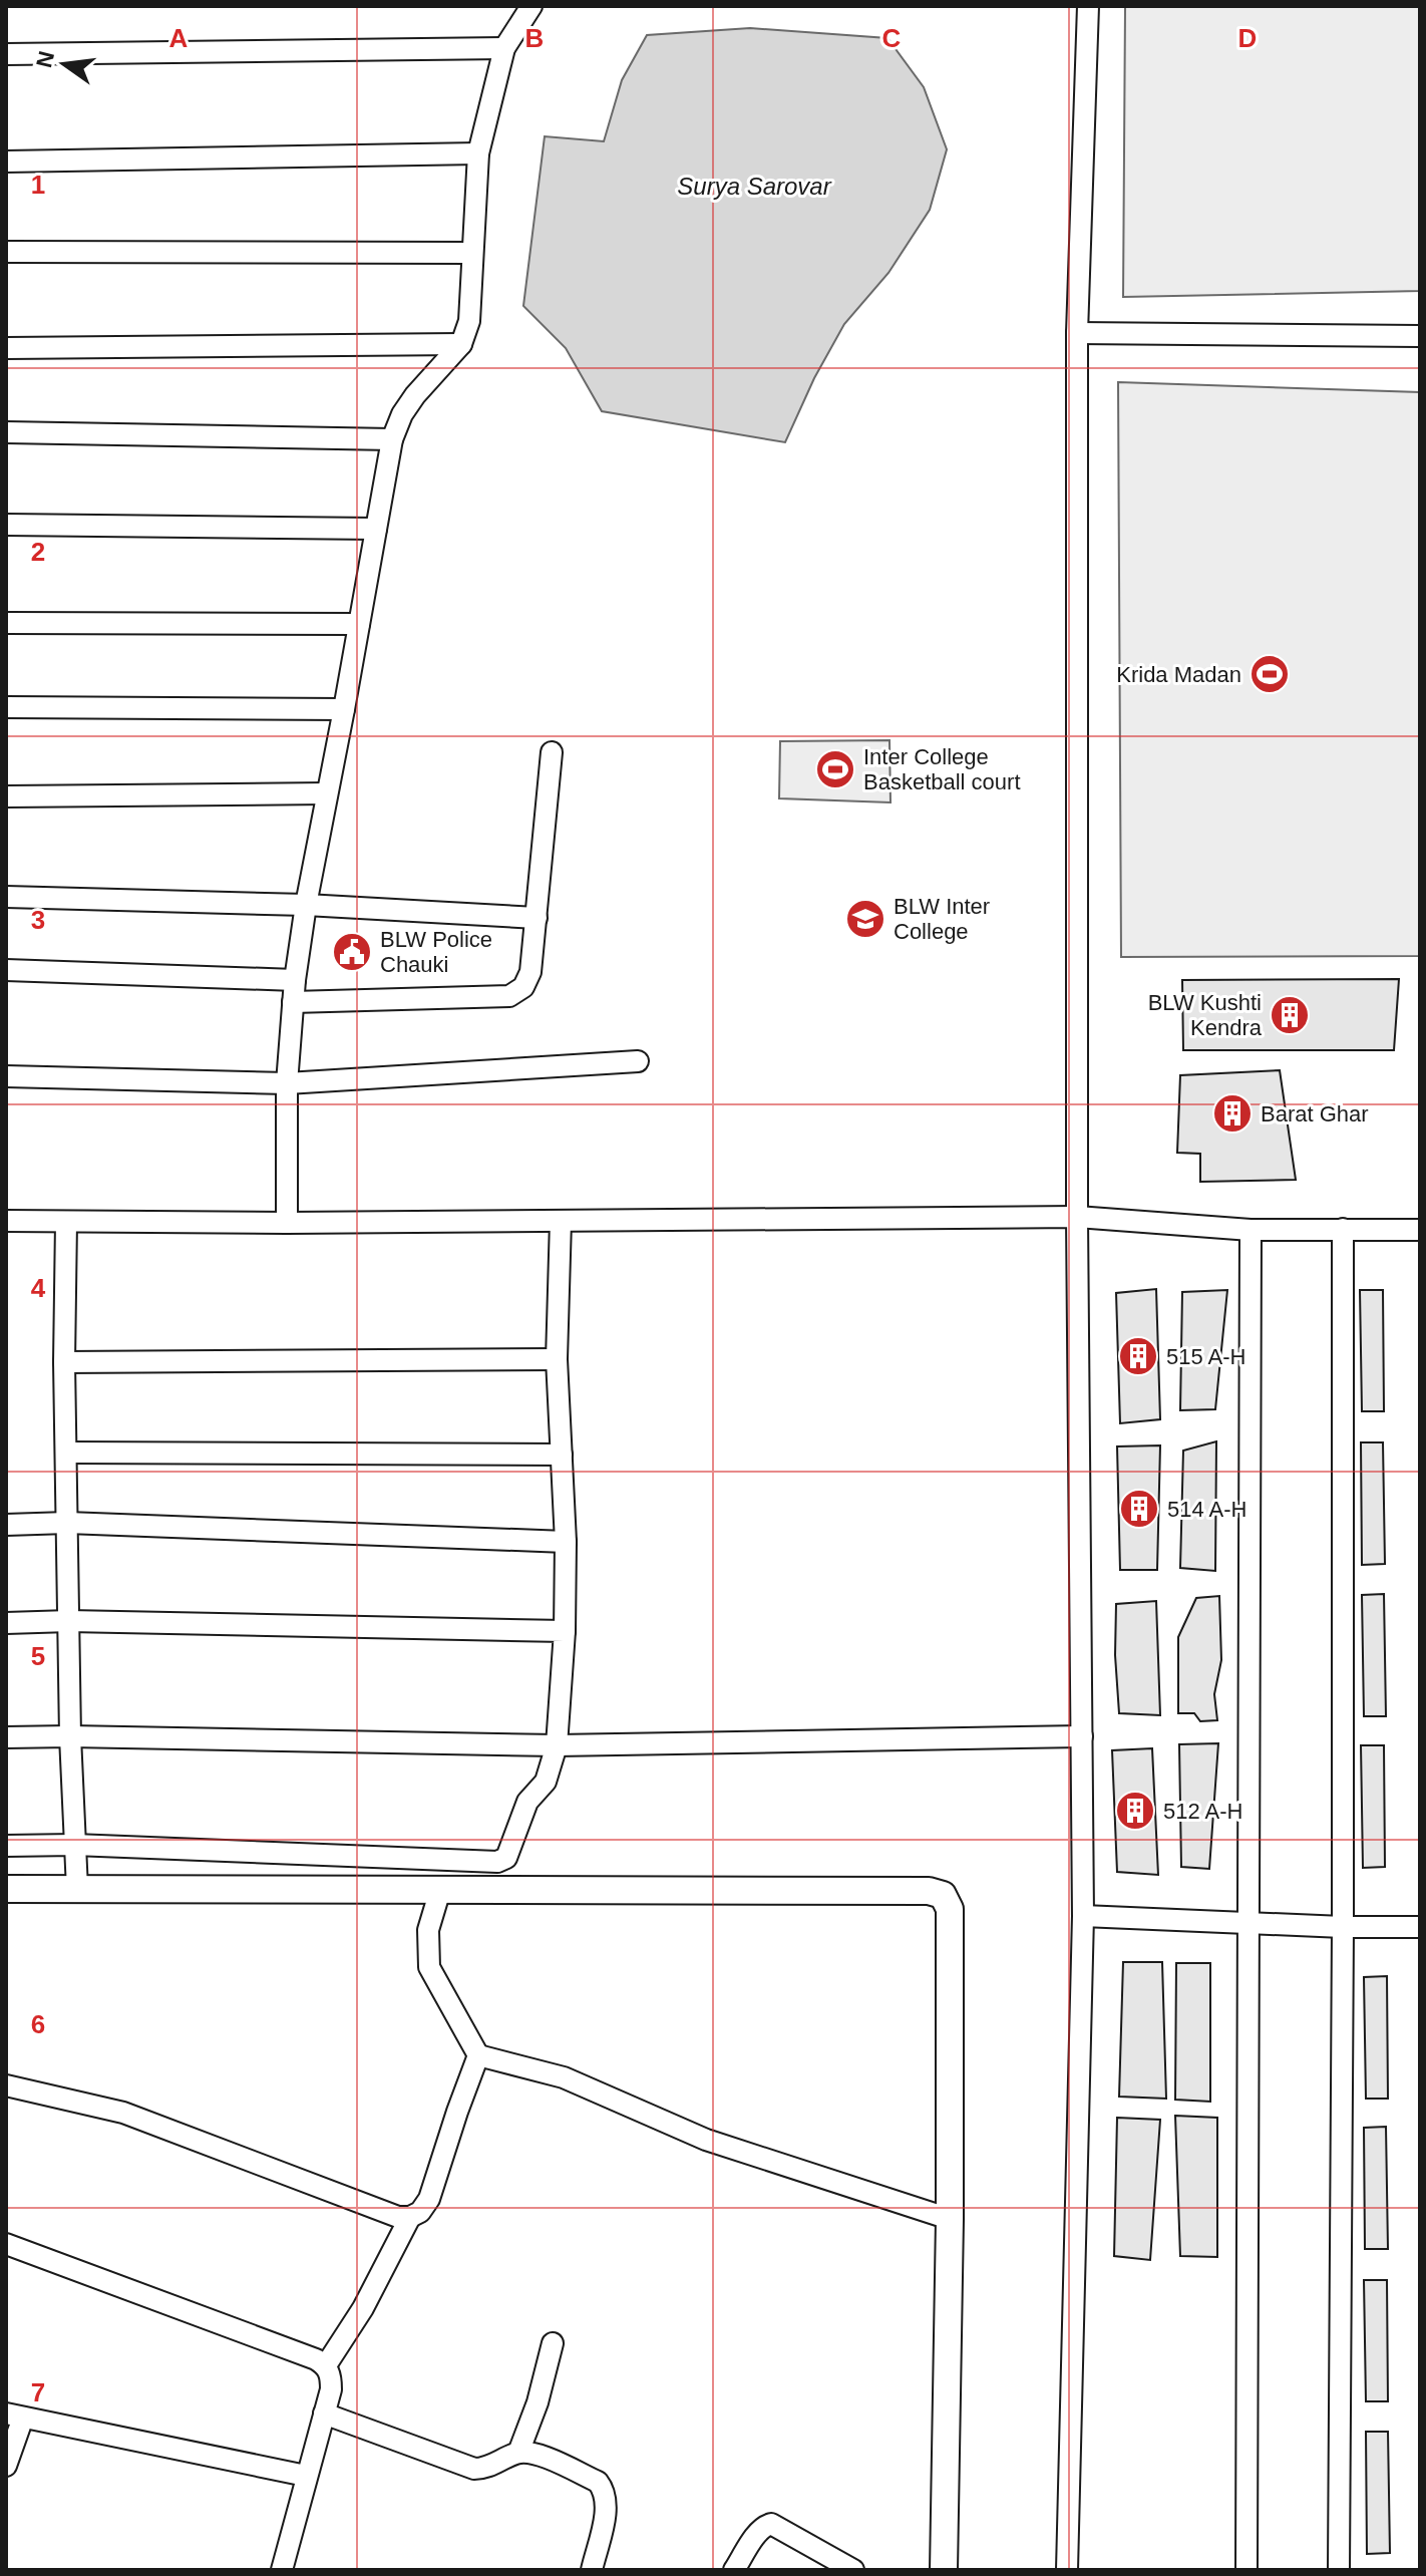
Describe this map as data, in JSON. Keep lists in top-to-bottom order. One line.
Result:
{"water":["Surya Sarovar"],"places":{"sports":["Krida Madan","Inter College Basketball court"],"school or university":["BLW Inter College"],"public building":["BLW Police Chauki"],"building":["BLW Kushti Kendra","Barat Ghar","515 A-H","514 A-H","512 A-H"]},"north":"left","grid":{"columns":["A","B","C","D"],"rows":["1","2","3","4","5","6","7"]}}
